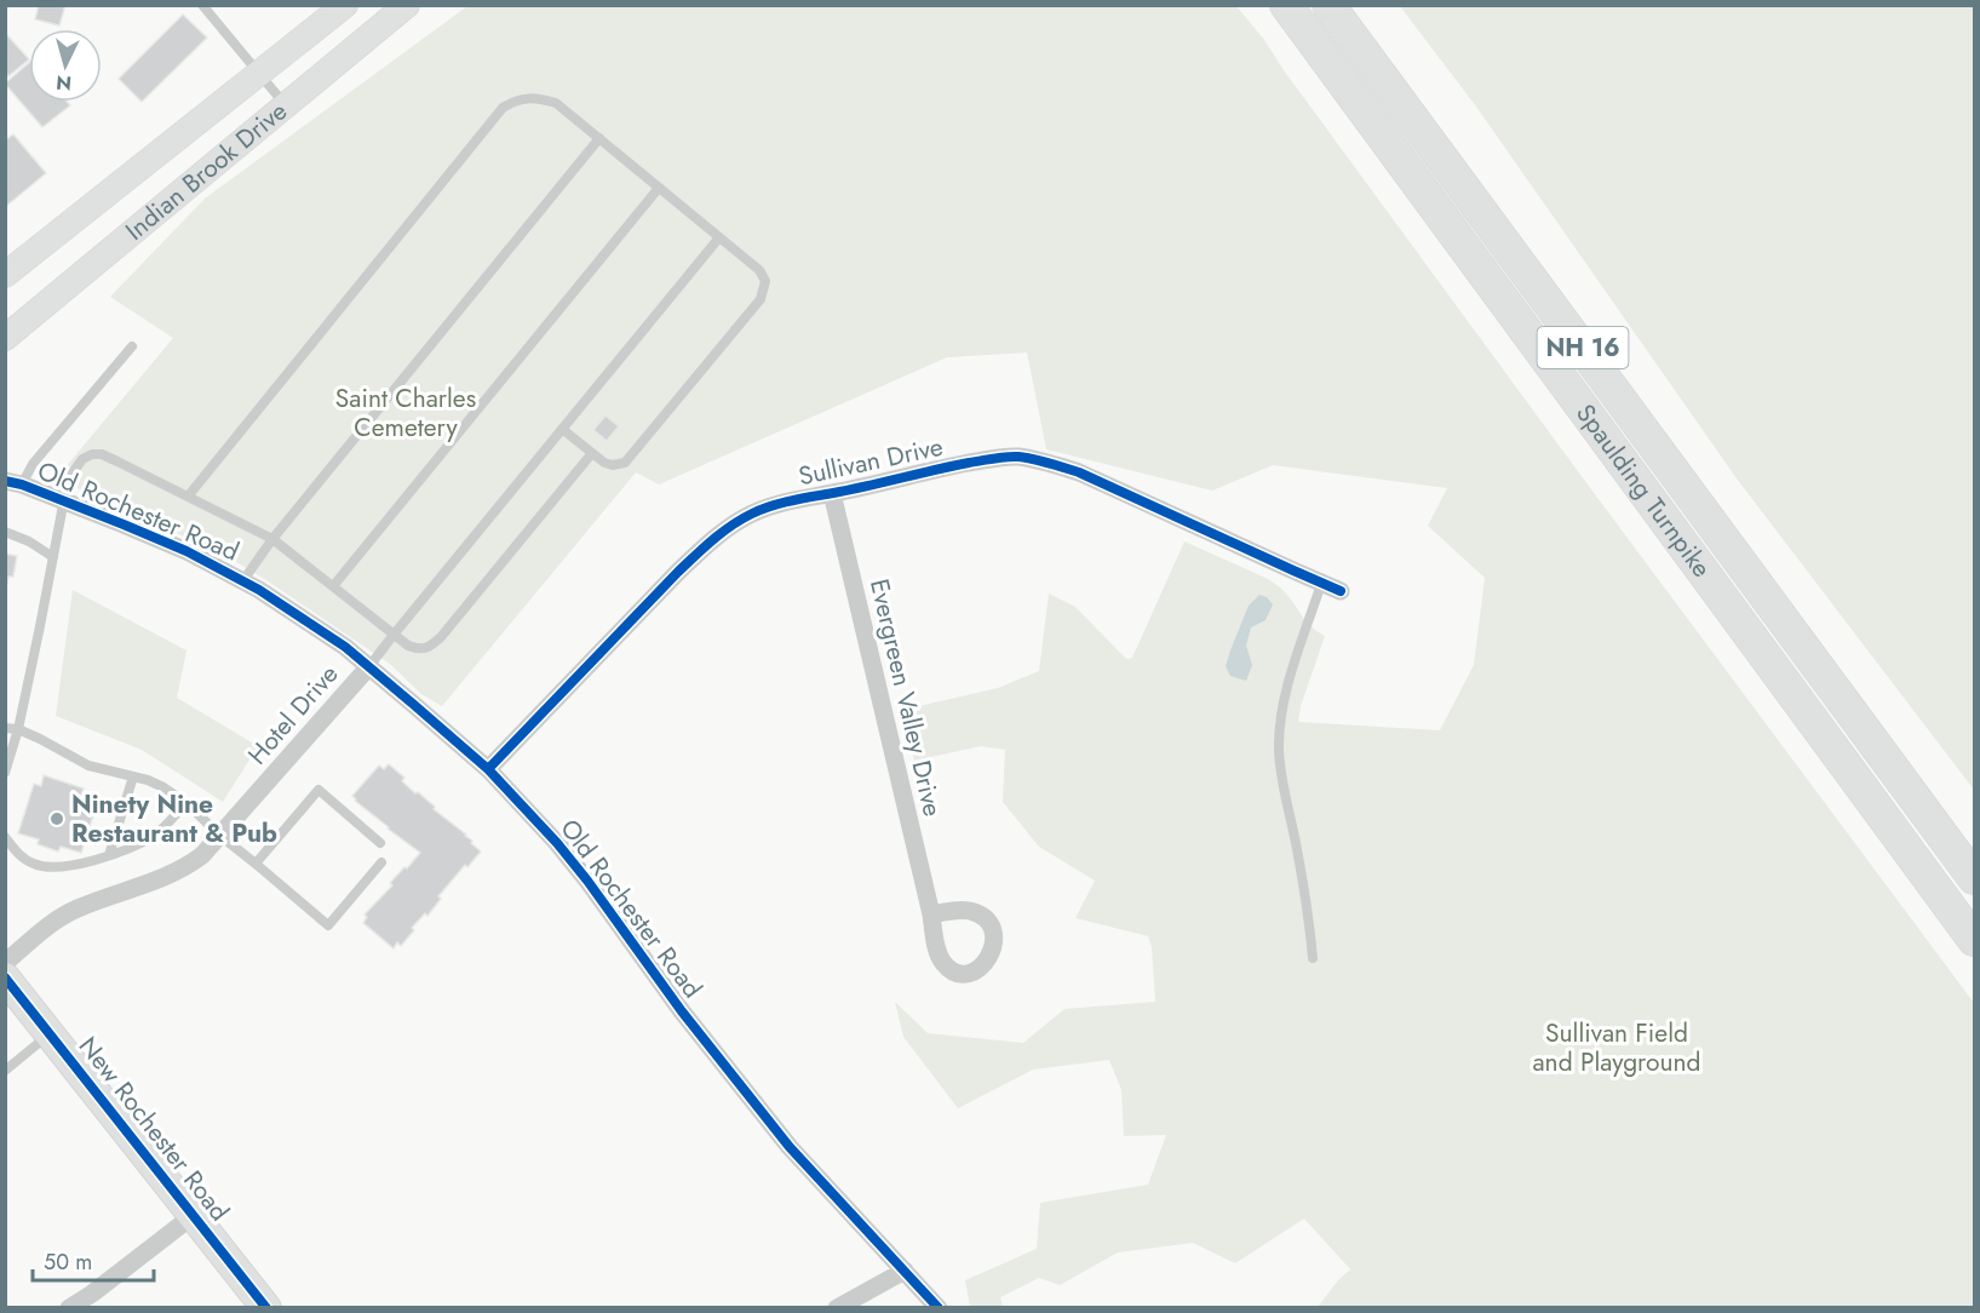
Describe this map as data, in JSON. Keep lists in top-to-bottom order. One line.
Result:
{"streets":{"highway":["NH 16","Spaulding Turnpike"],"main road":["Indian Brook Drive","New Rochester Road"],"street":["Sullivan Drive","Old Rochester Road","Evergreen Valley Drive","Hotel Drive"]},"crossings":[["Sullivan Drive","Old Rochester Road"],["Sullivan Drive","Evergreen Valley Drive"],["Old Rochester Road","Hotel Drive"]],"parks":["Saint Charles Cemetery","Sullivan Field and Playground"],"places":["Ninety Nine Restaurant & Pub"],"scale_bar":"50 m","north":"bottom"}
